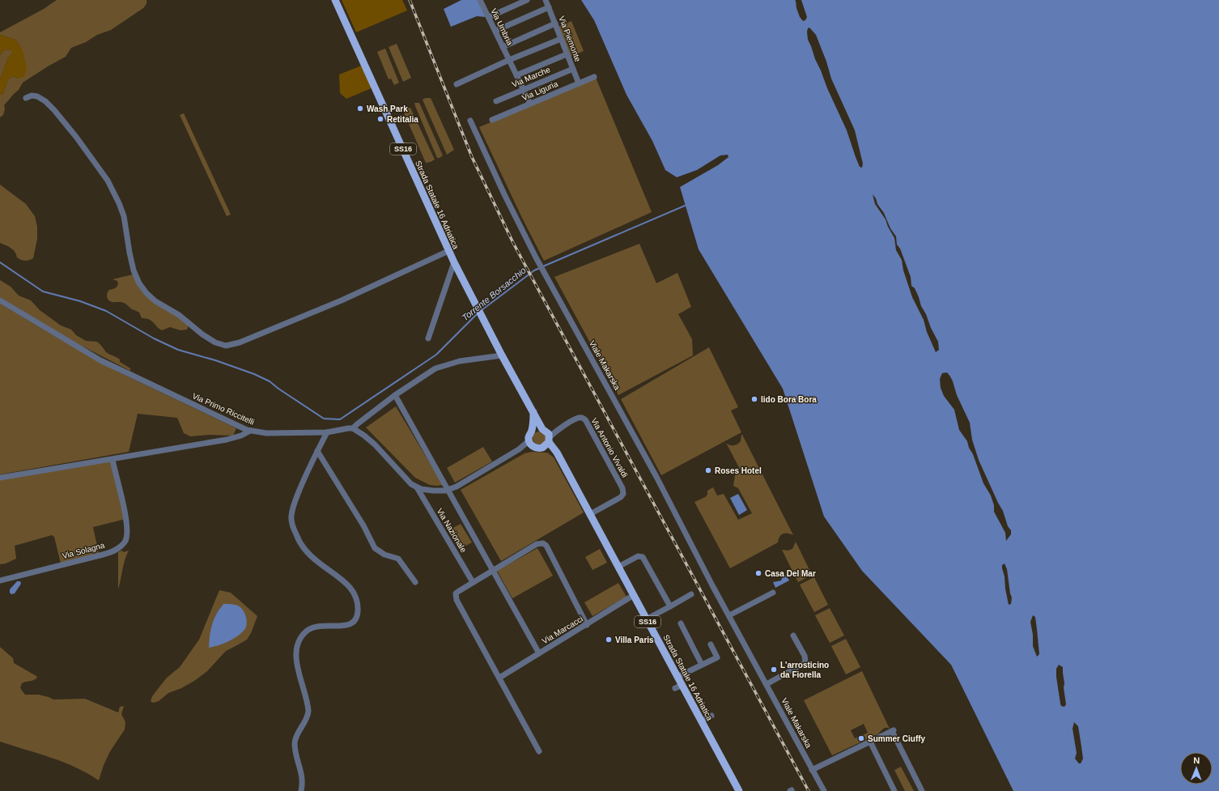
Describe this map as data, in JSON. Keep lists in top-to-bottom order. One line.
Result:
{"streets":{"main road":["SS16","Strada Statale 16 Adriatica"],"street":["Via Umbria","Via Piemonte","Via Marche","Via Liguria","Viale Makarska","Via Primo Riccitelli","Via Antonio Vivaldi","Via Nazionale","Via Solagna","Via Marcacci"]},"crossings":[["Via Umbria","Via Marche"],["Via Umbria","Via Liguria"],["Via Piemonte","Via Marche"],["Via Piemonte","Via Liguria"],["Strada Statale 16 Adriatica","Via Antonio Vivaldi"],["Strada Statale 16 Adriatica","Via Marcacci"],["Via Primo Riccitelli","Via Nazionale"],["Via Nazionale","Via Marcacci"]],"water":["Torrente Borsacchio"],"places":["Wash Park","Retitalia","lido Bora Bora","Roses Hotel","Casa Del Mar","Villa Paris","L'arrosticino da Fiorella","Summer Ciuffy"],"north":"top"}
